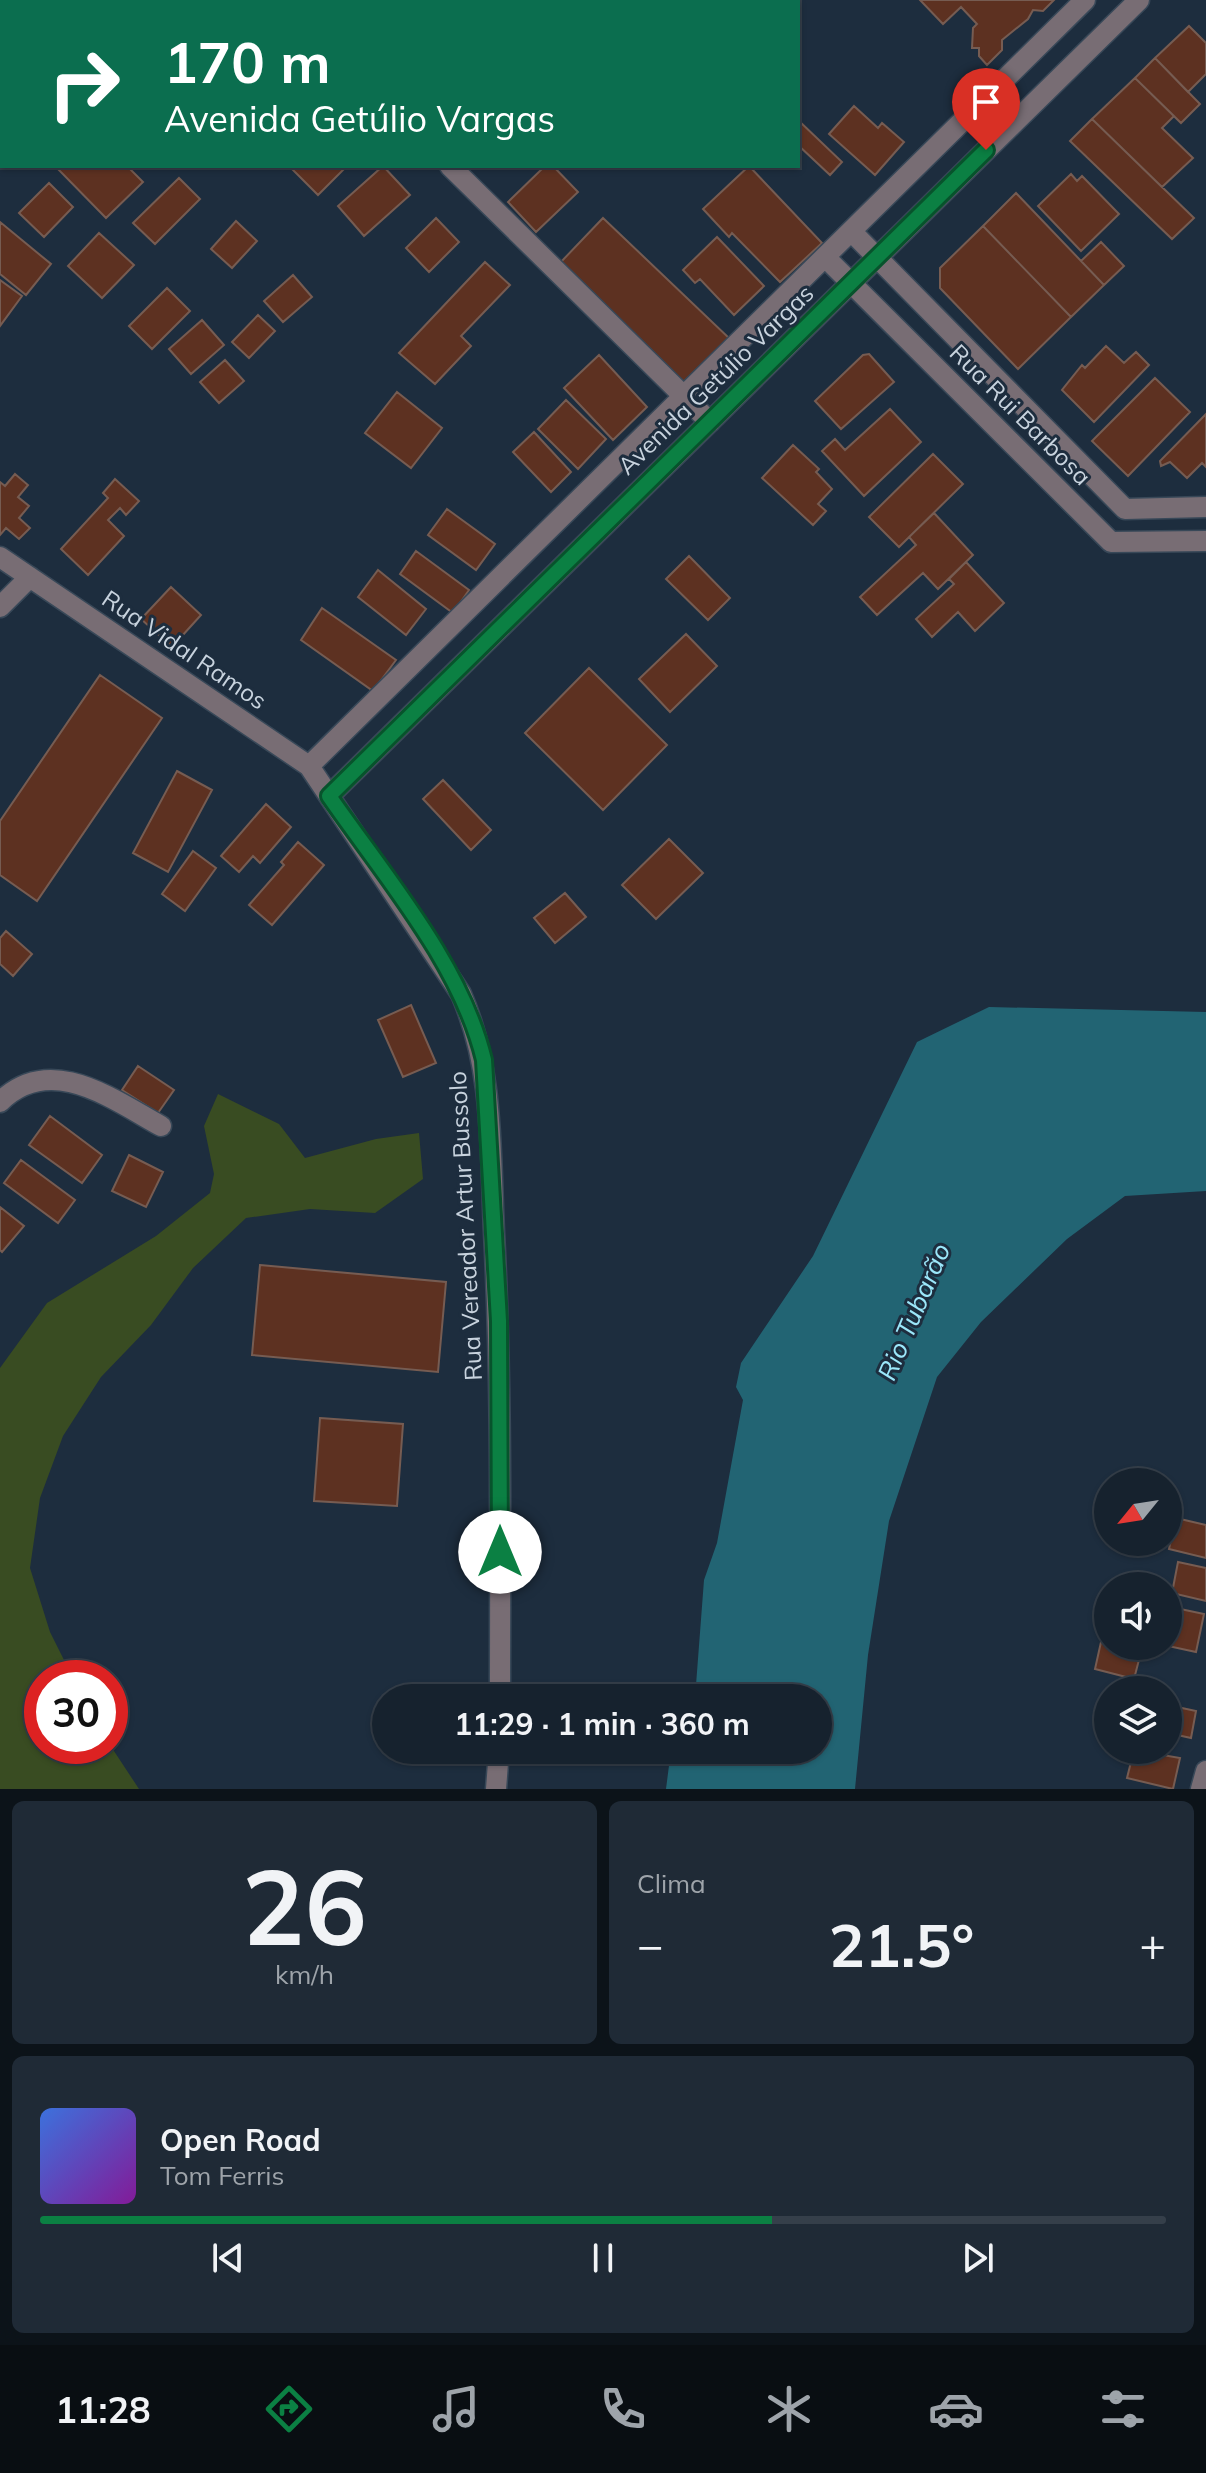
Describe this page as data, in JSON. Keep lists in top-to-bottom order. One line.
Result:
{"streets":{"street":["Avenida Getúlio Vargas","Rua Rui Barbosa","Rua Vidal Ramos","Rua Vereador Artur Bussolo"]},"crossings":[["Avenida Getúlio Vargas","Rua Rui Barbosa"],["Avenida Getúlio Vargas","Rua Vidal Ramos"],["Avenida Getúlio Vargas","Rua Vereador Artur Bussolo"],["Rua Vidal Ramos","Rua Vereador Artur Bussolo"]],"water":["Rio Tubarão"],"north":"bottom left","page":{"turn":["170 m","Avenida Getúlio Vargas"],"limit":"30","trip":"11:29 · 1 min · 360 m","tile":[["26","km/h"],"Clima"],"heat":["−","21.5°","+"],"song":["Open Road","Tom Ferris"],"tabs":"11:28"}}
